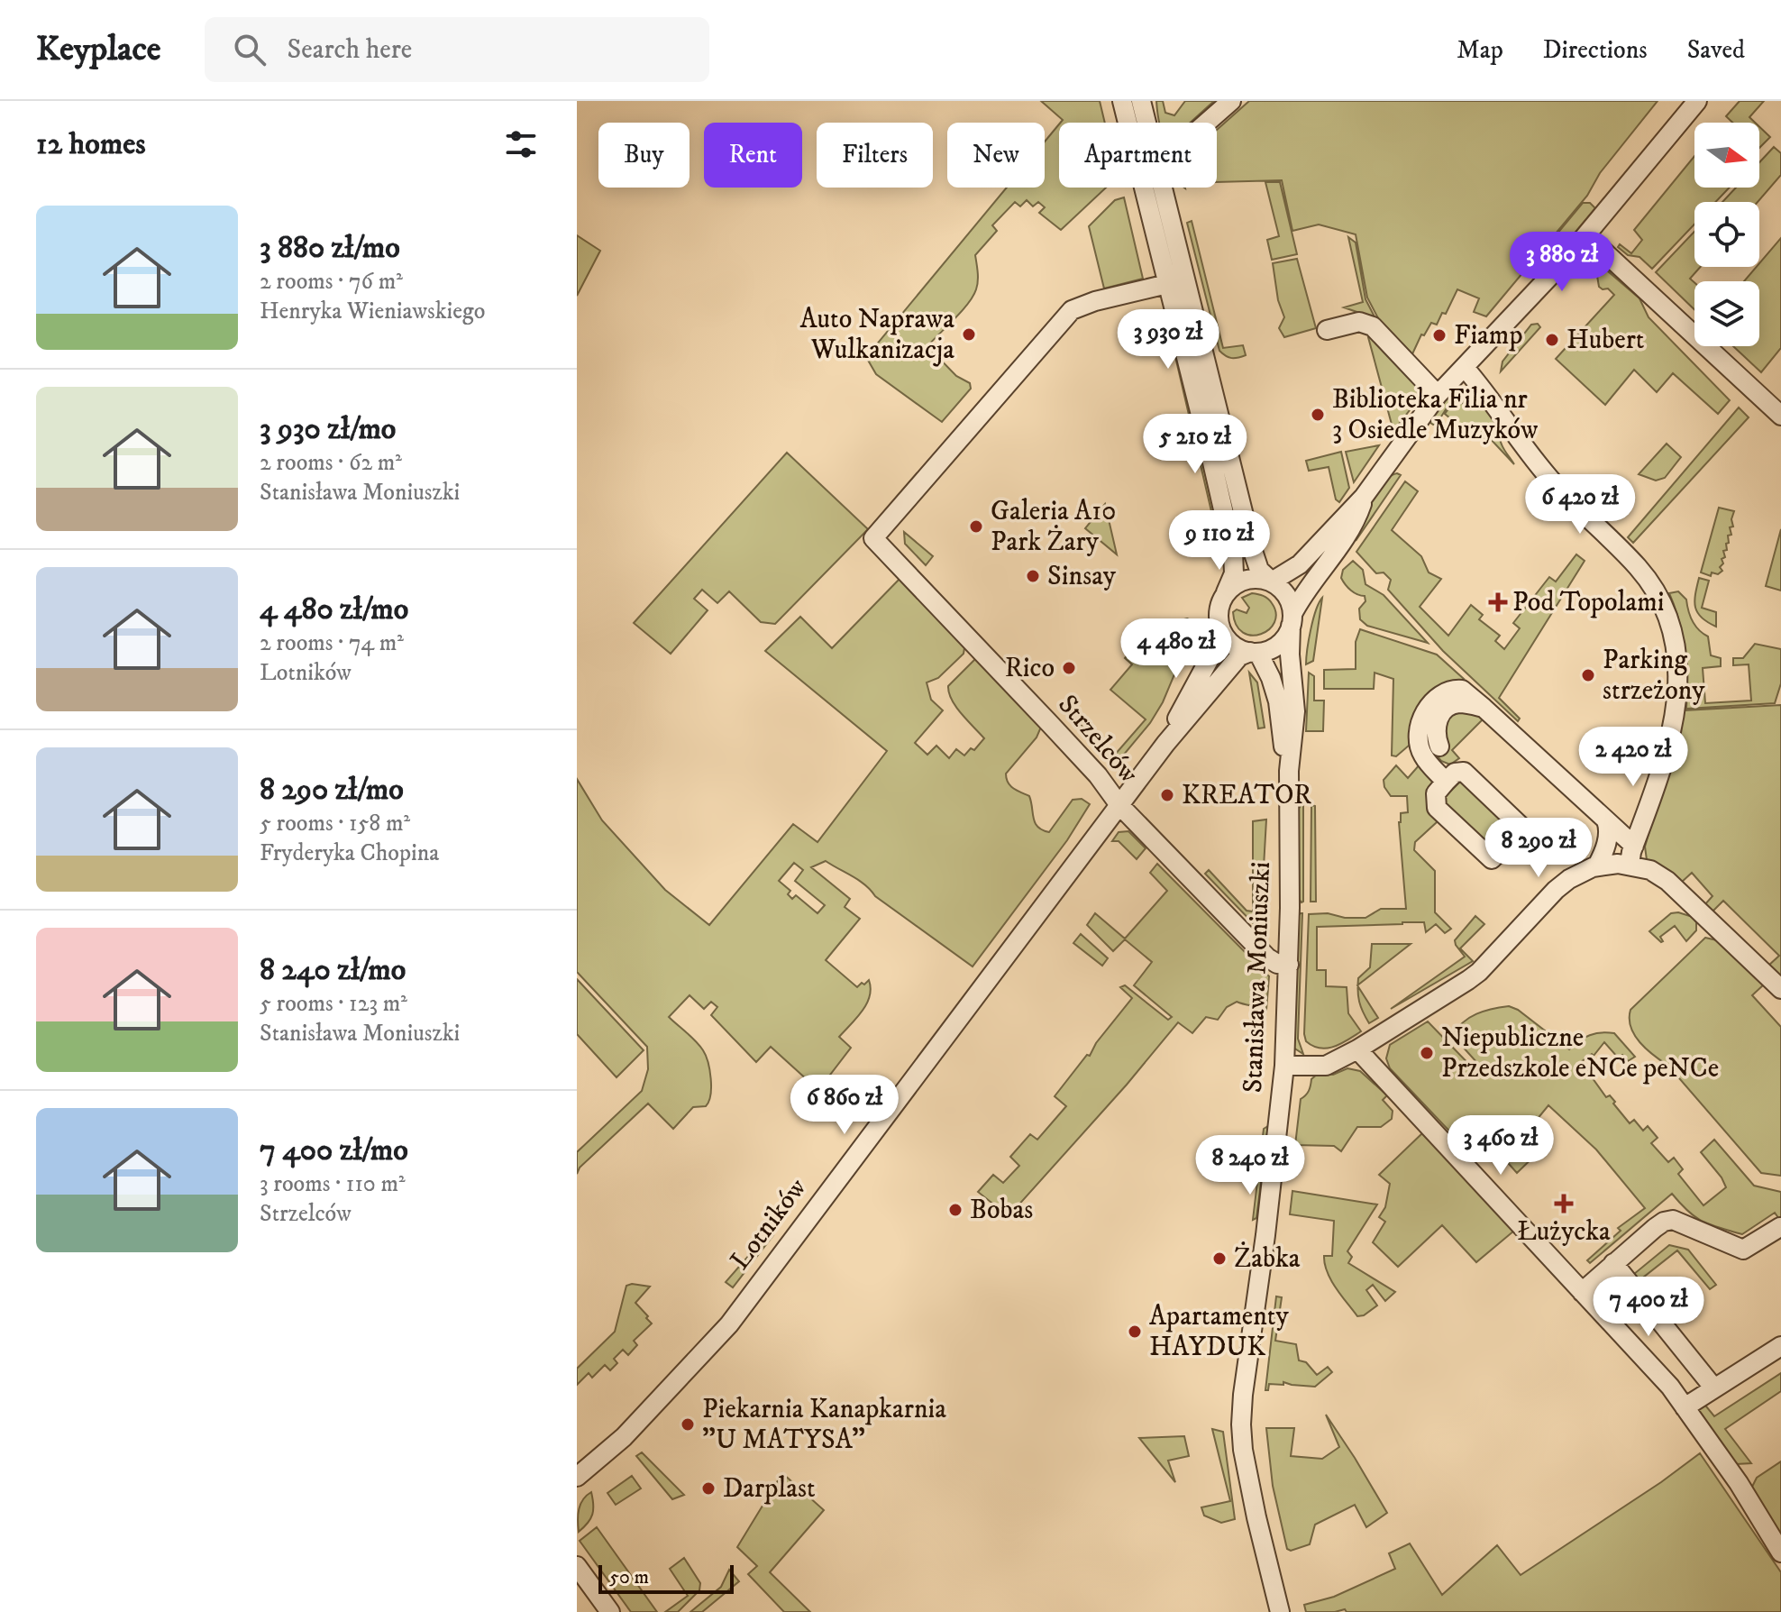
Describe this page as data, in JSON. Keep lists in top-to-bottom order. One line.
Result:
{"streets":{"street":["Strzelców","Stanisława Moniuszki","Lotników"]},"crossings":[["Strzelców","Stanisława Moniuszki"],["Strzelców","Lotników"],["Stanisława Moniuszki","Lotników"]],"places":{"other":["Auto Naprawa Wulkanizacja","Fiamp","Hubert","Biblioteka Filia nr 3 Osiedle Muzyków","Galeria A10 Park Żary","Sinsay","Rico","Parking strzeżony","KREATOR","Niepubliczne Przedszkole eNCe peNCe","Bobas","Żabka","Apartamenty HAYDUK","Piekarnia Kanapkarnia \"U MATYSA\"","Darplast"],"health":["Pod Topolami","Łużycka"]},"scale_bar":"50 m","north":"right","page":{"header":"Keyplace","search":"Search here","nav":["Map","Directions","Saved"],"heading":"12 homes","chip":["Buy","Rent","Filters","New","Apartment"],"list":[{"name":"3 880 zł/mo","note":"2 rooms · 76 m² · Henryka Wieniawskiego"},{"name":"3 930 zł/mo","note":"2 rooms · 62 m² · Stanisława Moniuszki"},{"name":"4 480 zł/mo","note":"2 rooms · 74 m² · Lotników"},{"name":"8 290 zł/mo","note":"5 rooms · 158 m² · Fryderyka Chopina"},{"name":"8 240 zł/mo","note":"5 rooms · 123 m² · Stanisława Moniuszki"},{"name":"7 400 zł/mo","note":"3 rooms · 110 m² · Strzelców"}],"price":["3 880 zł","3 930 zł","5 210 zł","6 420 zł","9 110 zł","4 480 zł","2 420 zł","8 290 zł","6 860 zł","3 460 zł","8 240 zł","7 400 zł"],"scale":"50 m"}}
